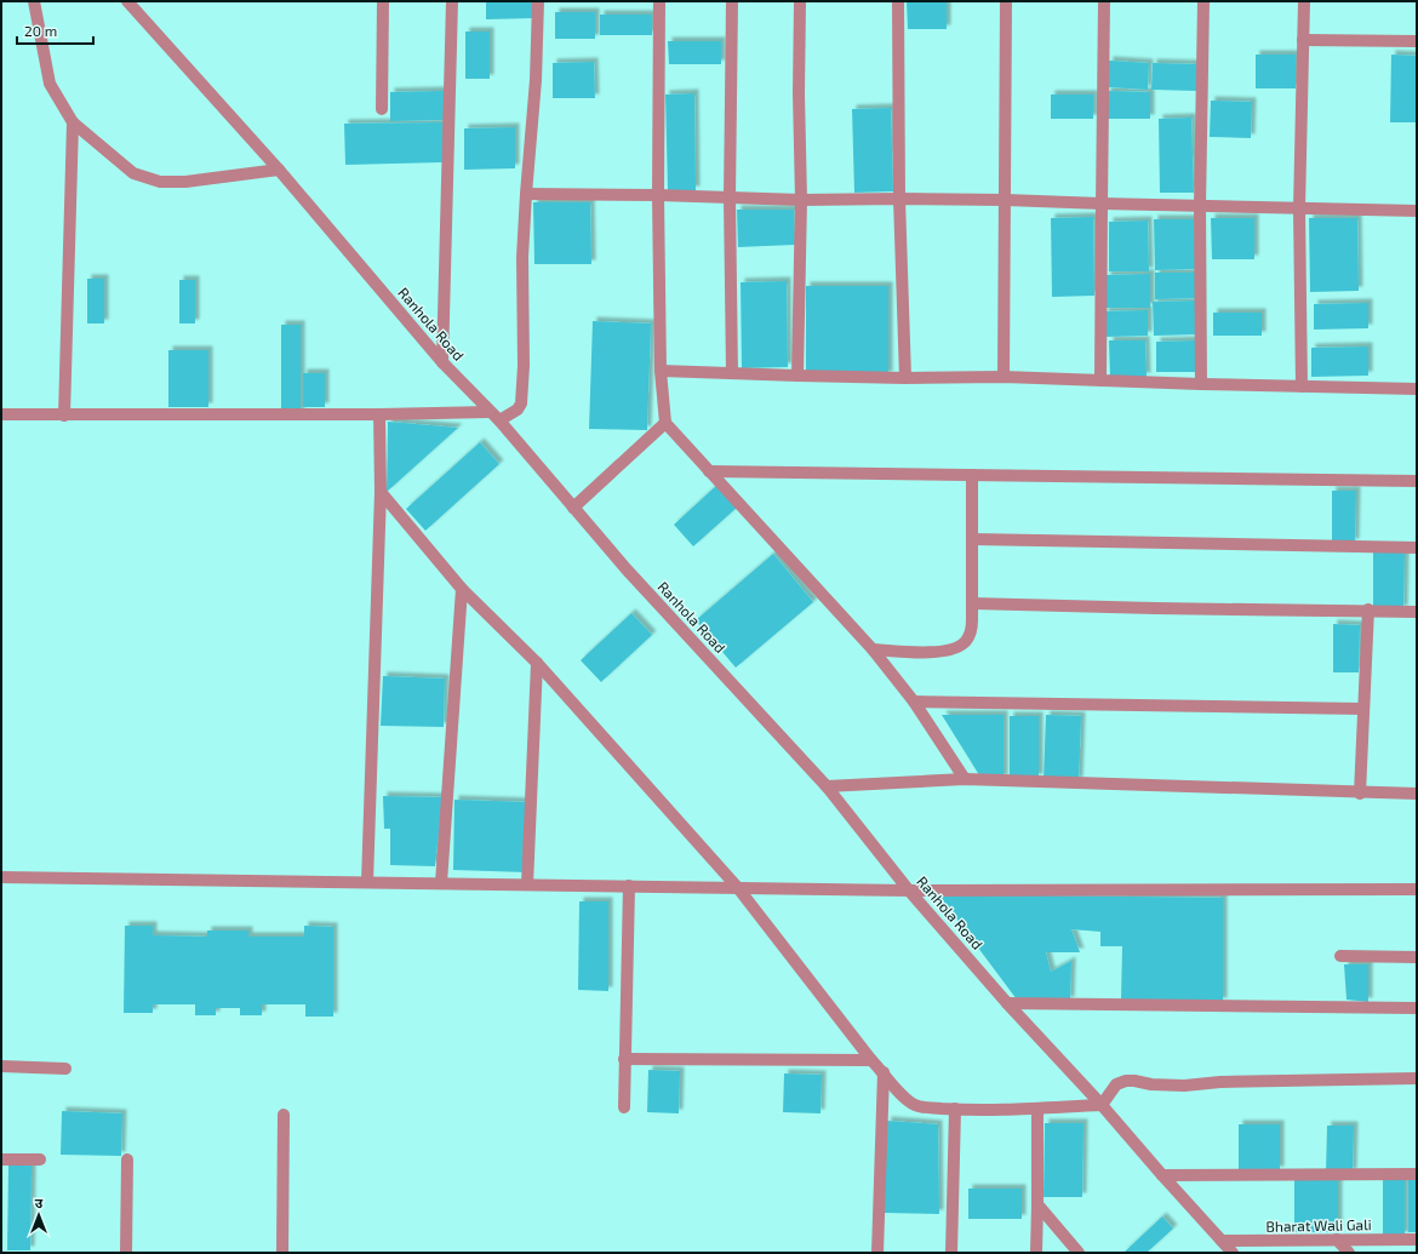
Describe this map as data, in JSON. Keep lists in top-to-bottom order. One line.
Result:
{"streets":{"street":["Ranhola Road","Bharat Wali Gali"]},"crossings":[["Ranhola Road","Bharat Wali Gali"]],"scale_bar":"20 m","north":"top"}
